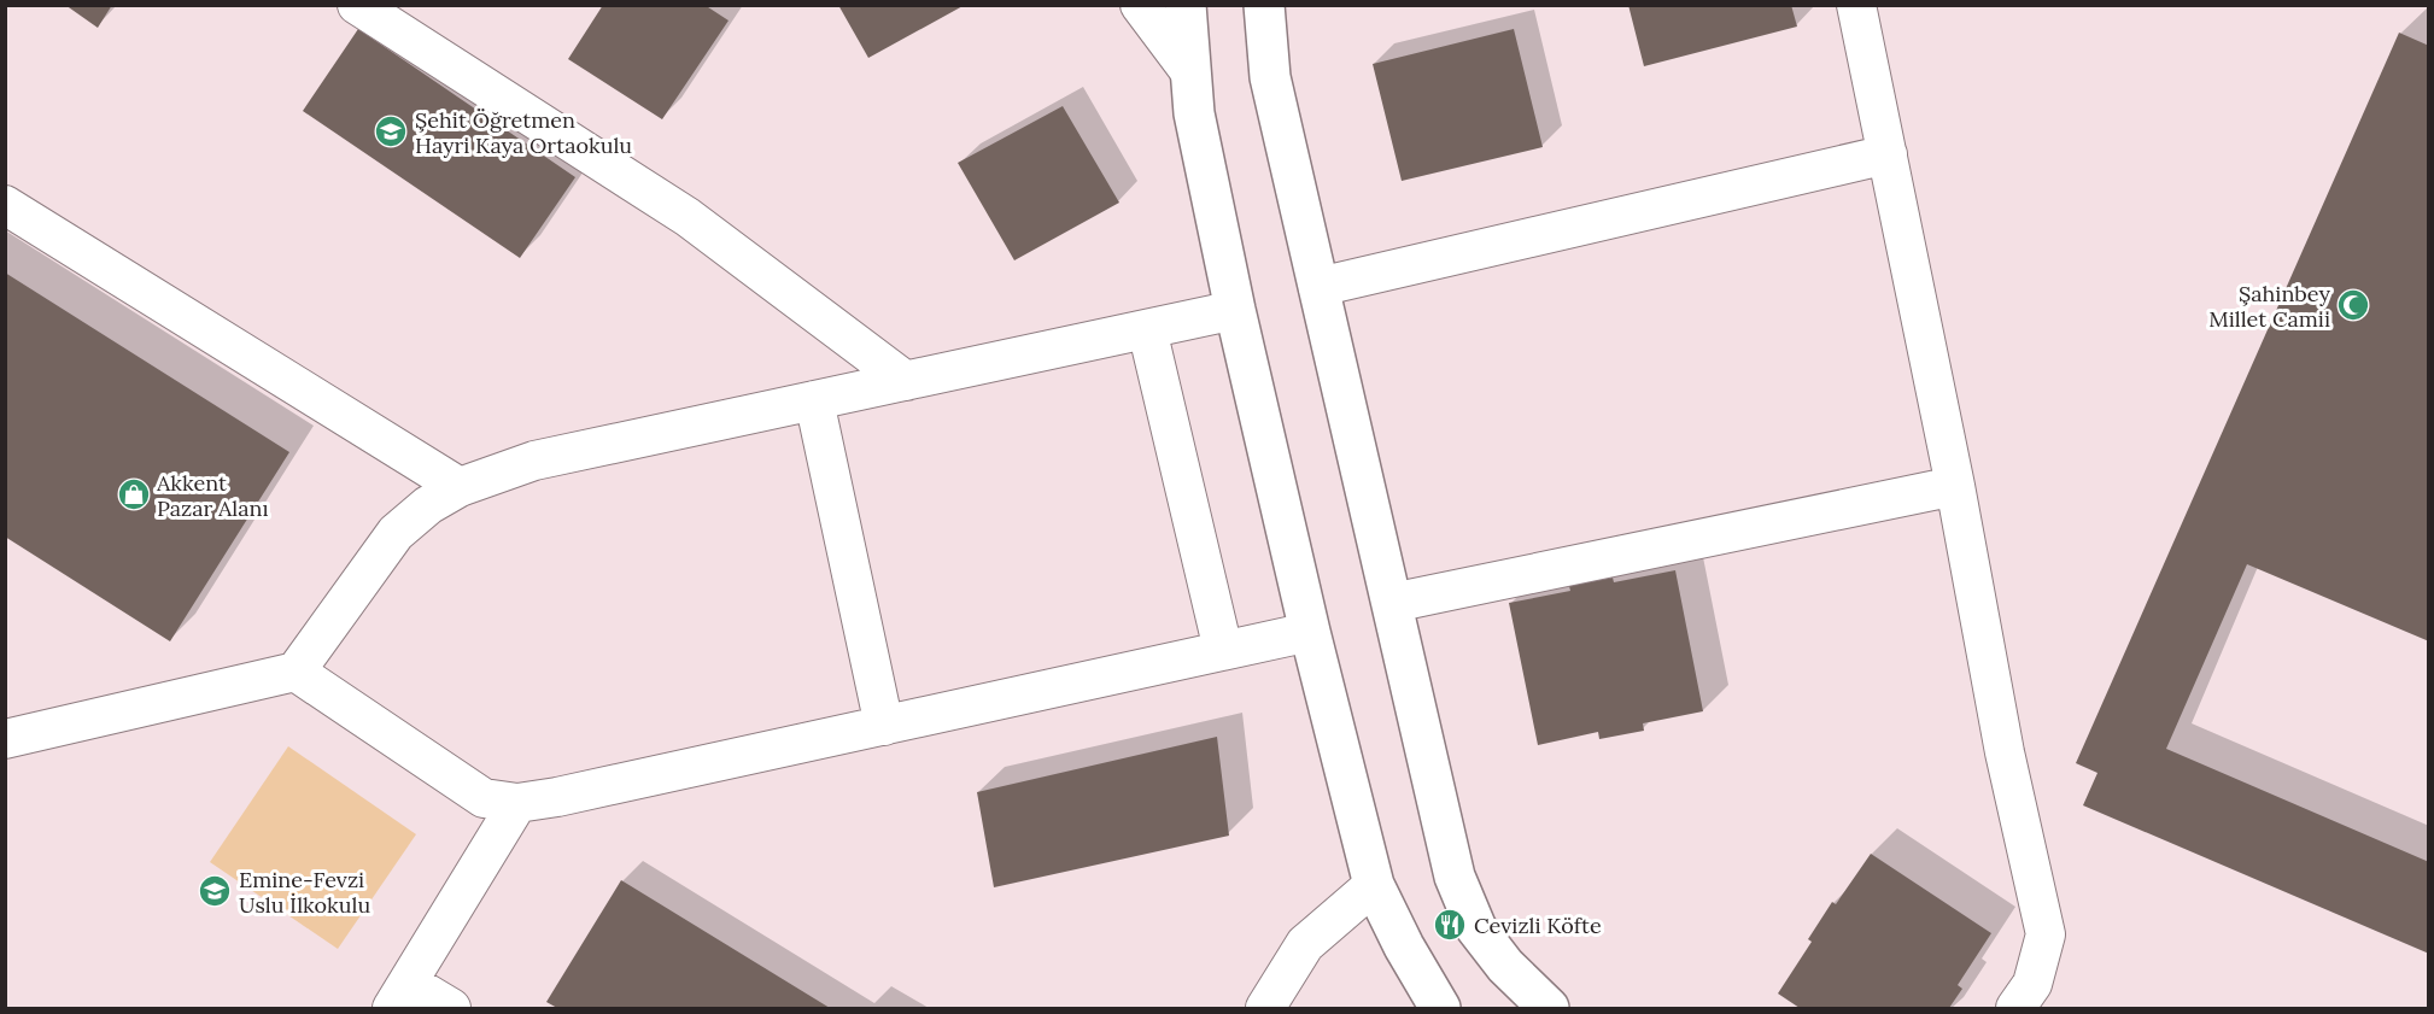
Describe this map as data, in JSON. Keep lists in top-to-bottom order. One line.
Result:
{"places":{"school or university":["Şehit Öğretmen Hayri Kaya Ortaokulu","Emine-Fevzi Uslu İlkokulu"],"mosque":["Şahinbey Millet Camii"],"shop":["Akkent Pazar Alanı"],"restaurant":["Cevizli Köfte"]}}
